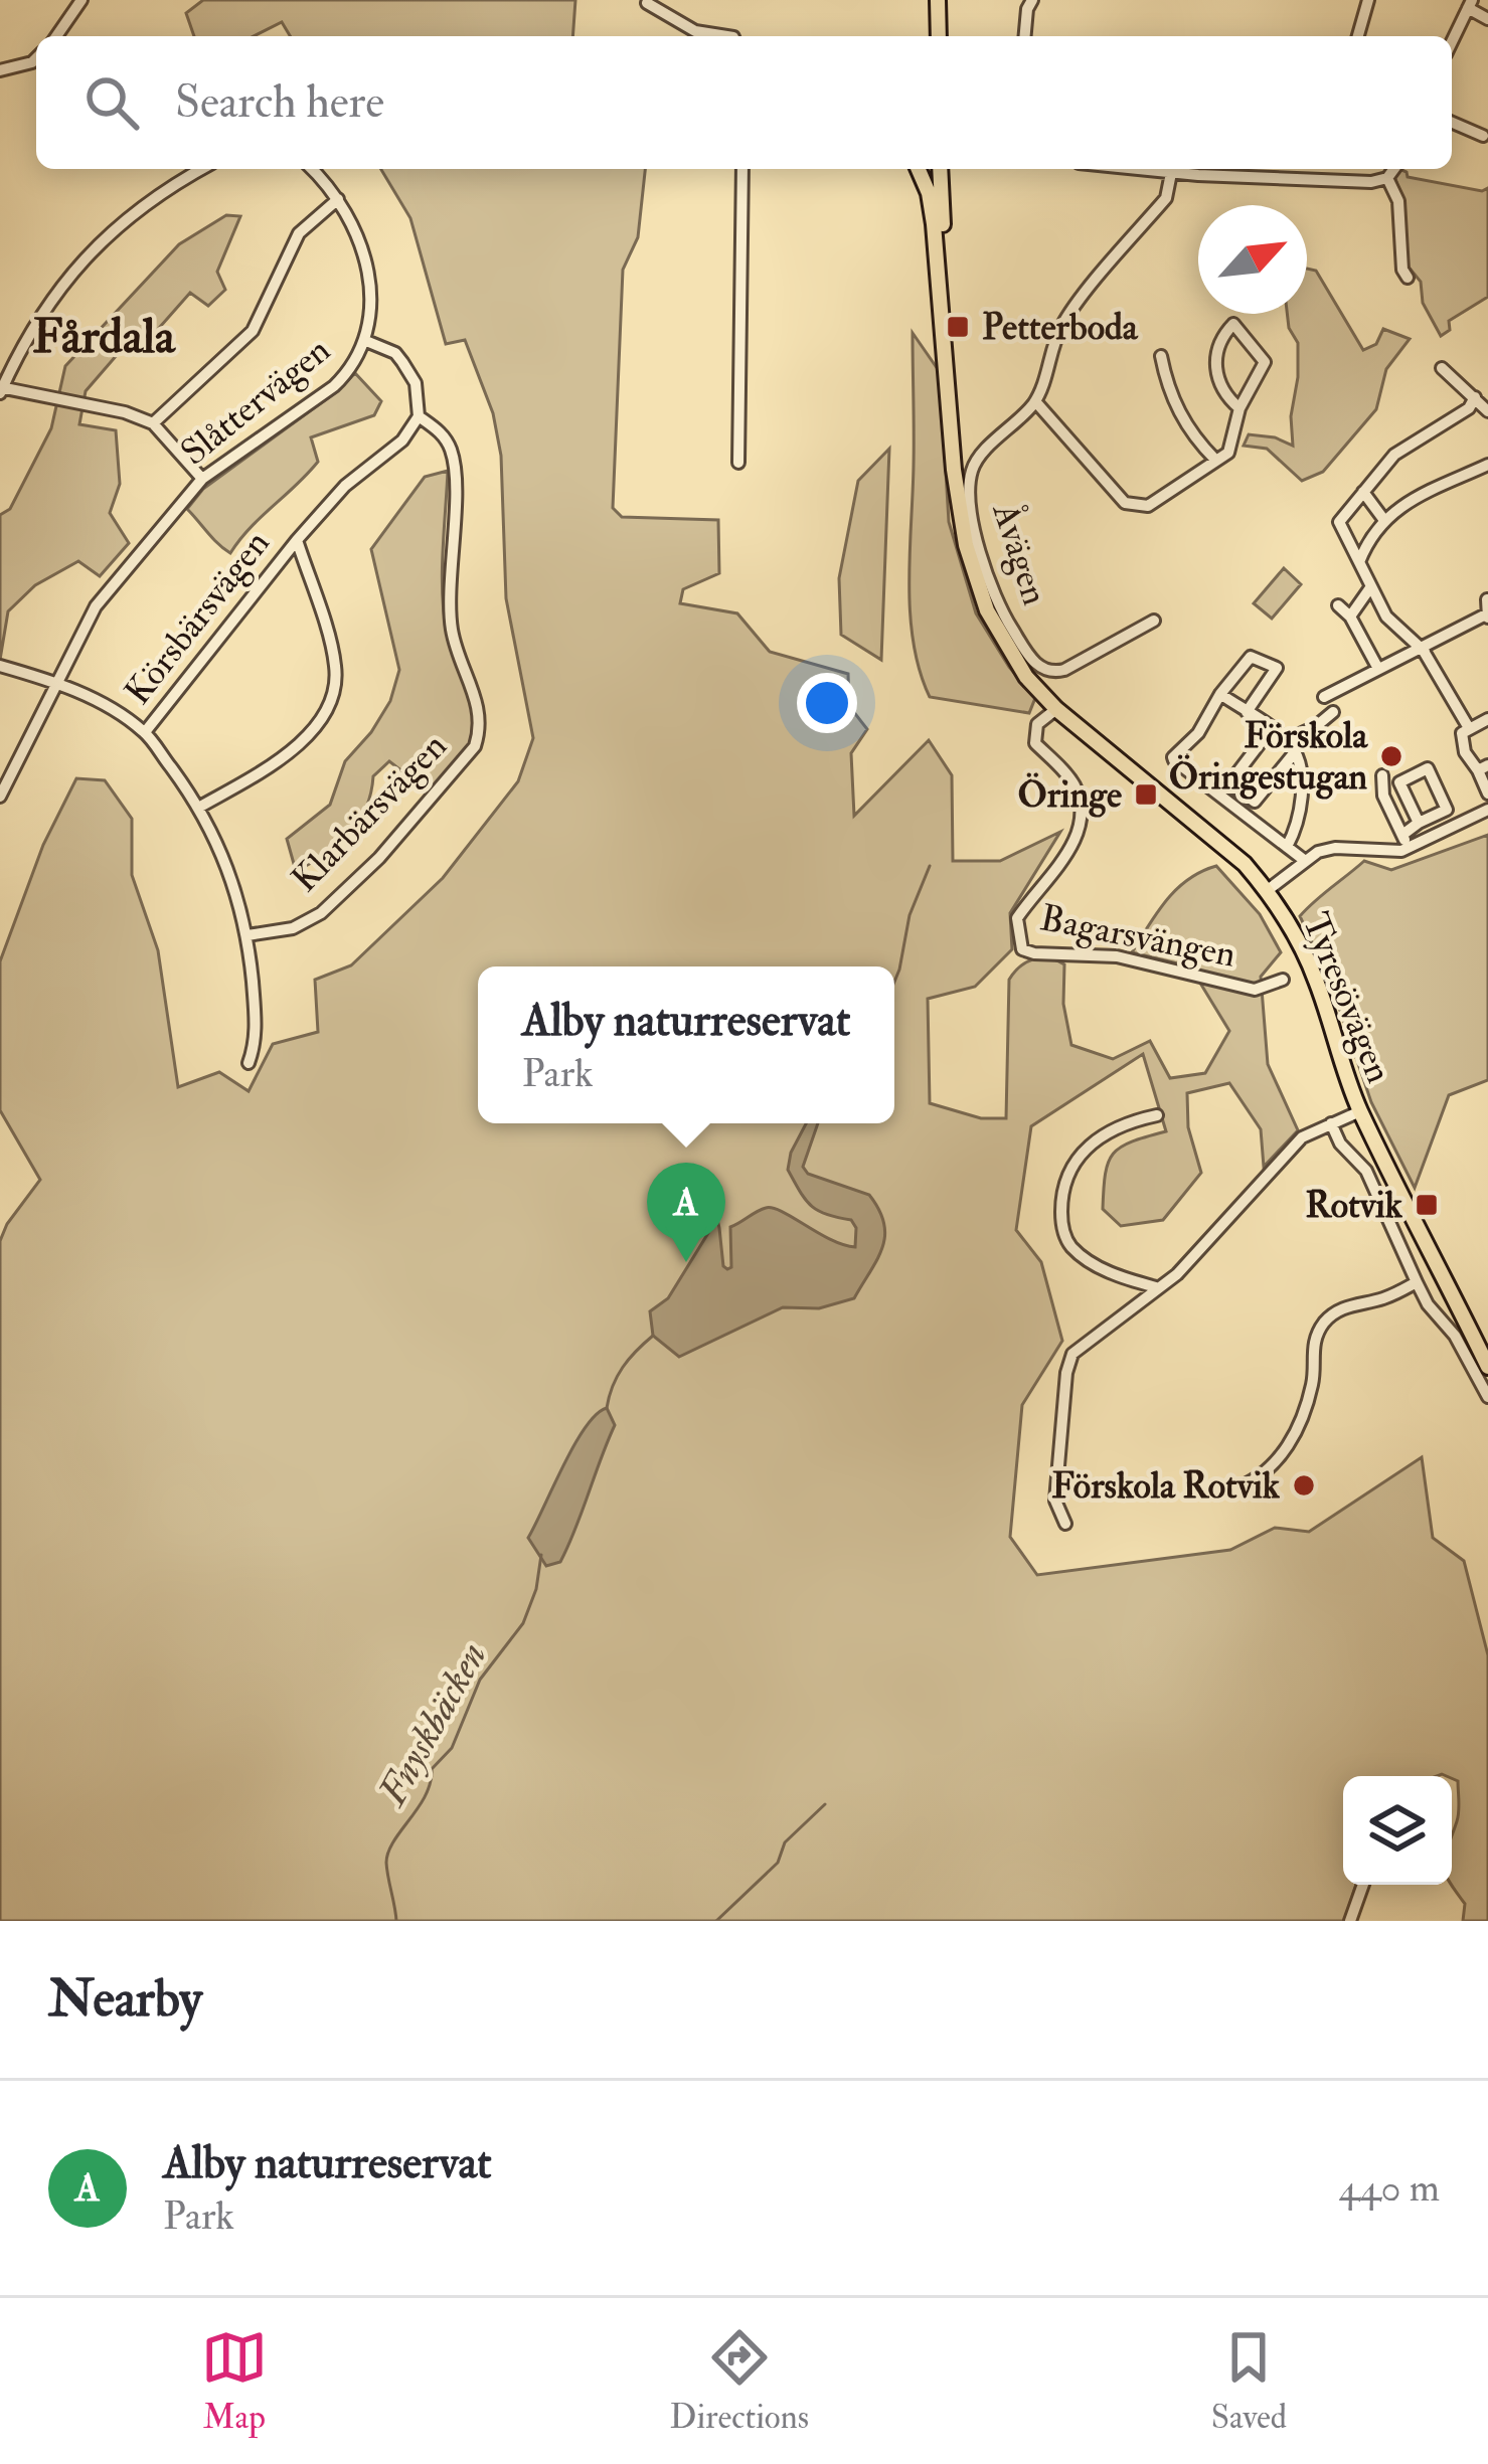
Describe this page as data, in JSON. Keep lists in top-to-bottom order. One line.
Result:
{"streets":{"main road":["Tyresövägen"],"street":["Slåttervägen","Åvägen","Körsbärsvägen","Klarbärsvägen","Bagarsvängen"]},"crossings":[["Körsbärsvägen","Klarbärsvägen"],["Bagarsvängen","Tyresövägen"]],"districts":["Fårdala"],"water":["Fnyskbäcken"],"places":{"transit":["Petterboda","Öringe","Rotvik"],"other":["Förskola Öringestugan","Förskola Rotvik"]},"north":"top right","page":{"search":"Search here","popup":["Alby naturreservat","Park"],"pins":"A","heading":"Nearby","list":[{"mark":"A","name":"Alby naturreservat","note":"Park","value":"440 m"}],"nav":["Map","Directions","Saved"]}}
